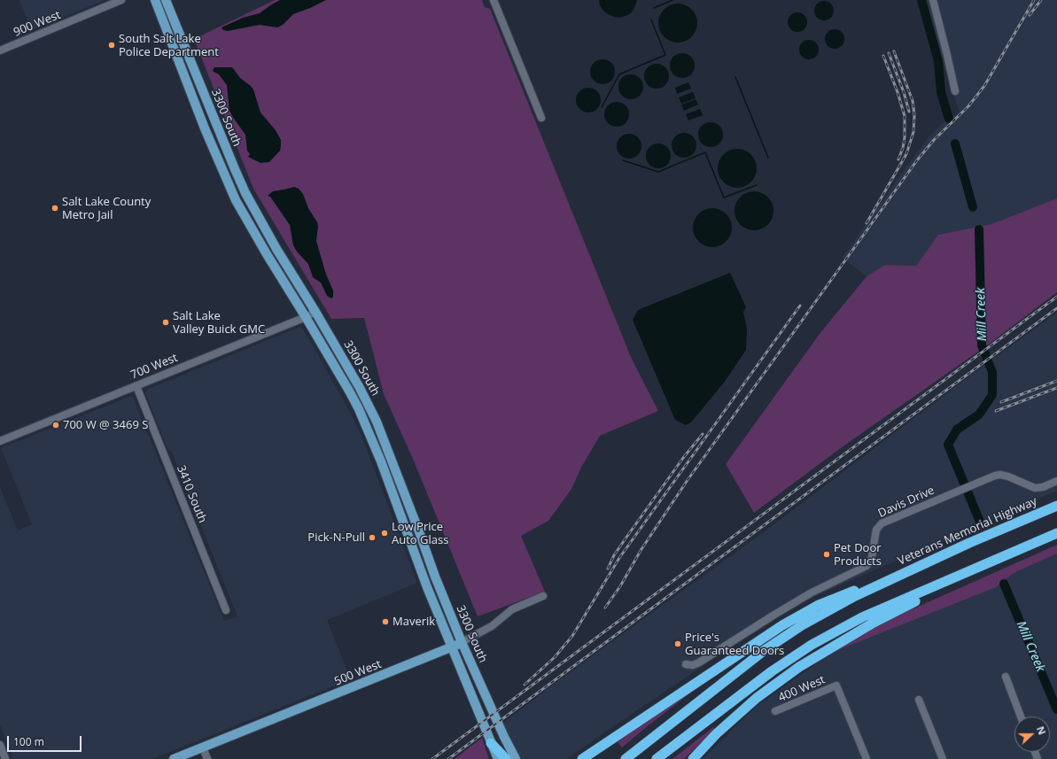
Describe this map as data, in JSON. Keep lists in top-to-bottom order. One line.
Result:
{"streets":{"highway":["Veterans Memorial Highway"],"main road":["3300 South","500 West"],"street":["900 West","700 West","3410 South","Davis Drive","400 West"]},"crossings":[["3300 South","700 West"],["3300 South","500 West"],["700 West","3410 South"]],"water":["Mill Creek"],"places":["South Salt Lake Police Department","Salt Lake County Metro Jail","Salt Lake Valley Buick GMC","700 W @ 3469 S","Low Price Auto Glass","Pick-N-Pull","Pet Door Products","Maverik","Price's Guaranteed Doors"],"scale_bar":"100 m","north":"right"}
